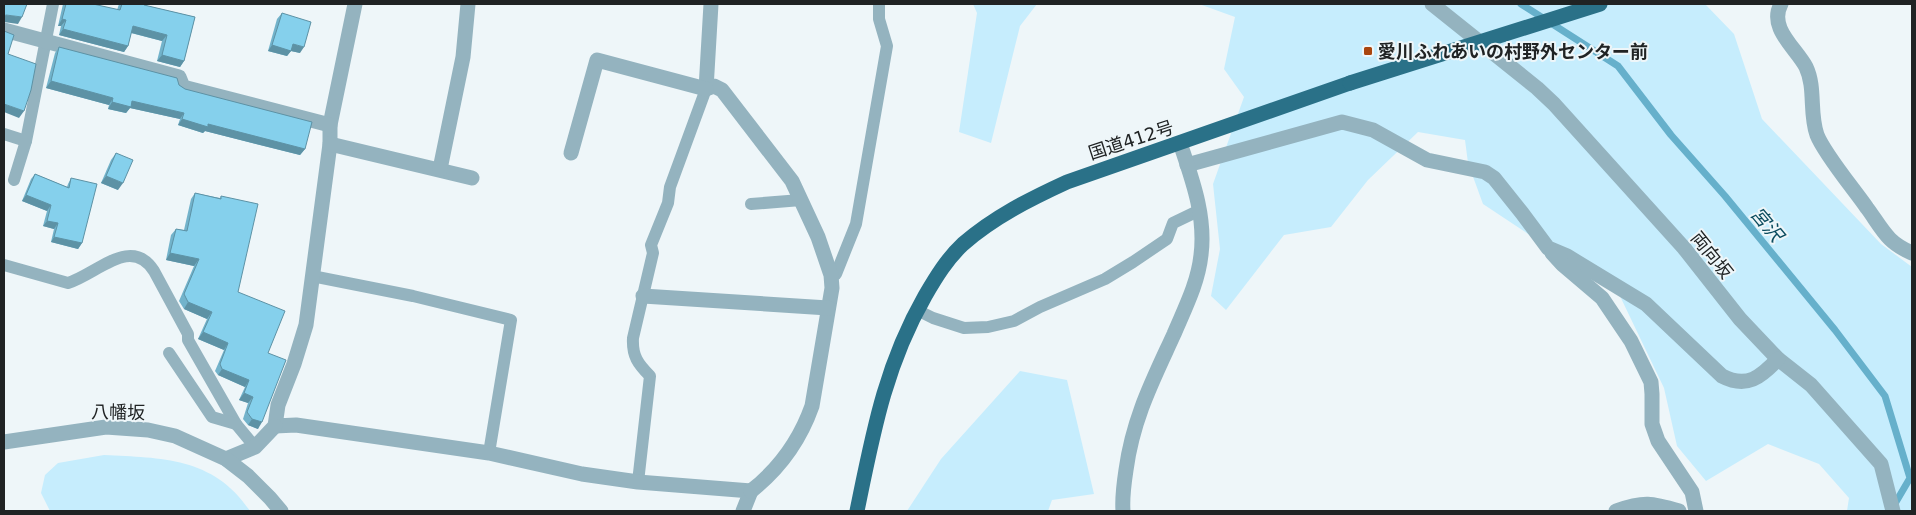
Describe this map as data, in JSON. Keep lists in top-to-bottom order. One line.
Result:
{"streets":{"highway":["国道412号"],"street":["両向坂","八幡坂"]},"water":["宮沢"],"places":{"transit":["愛川ふれあいの村野外センター前"]}}
